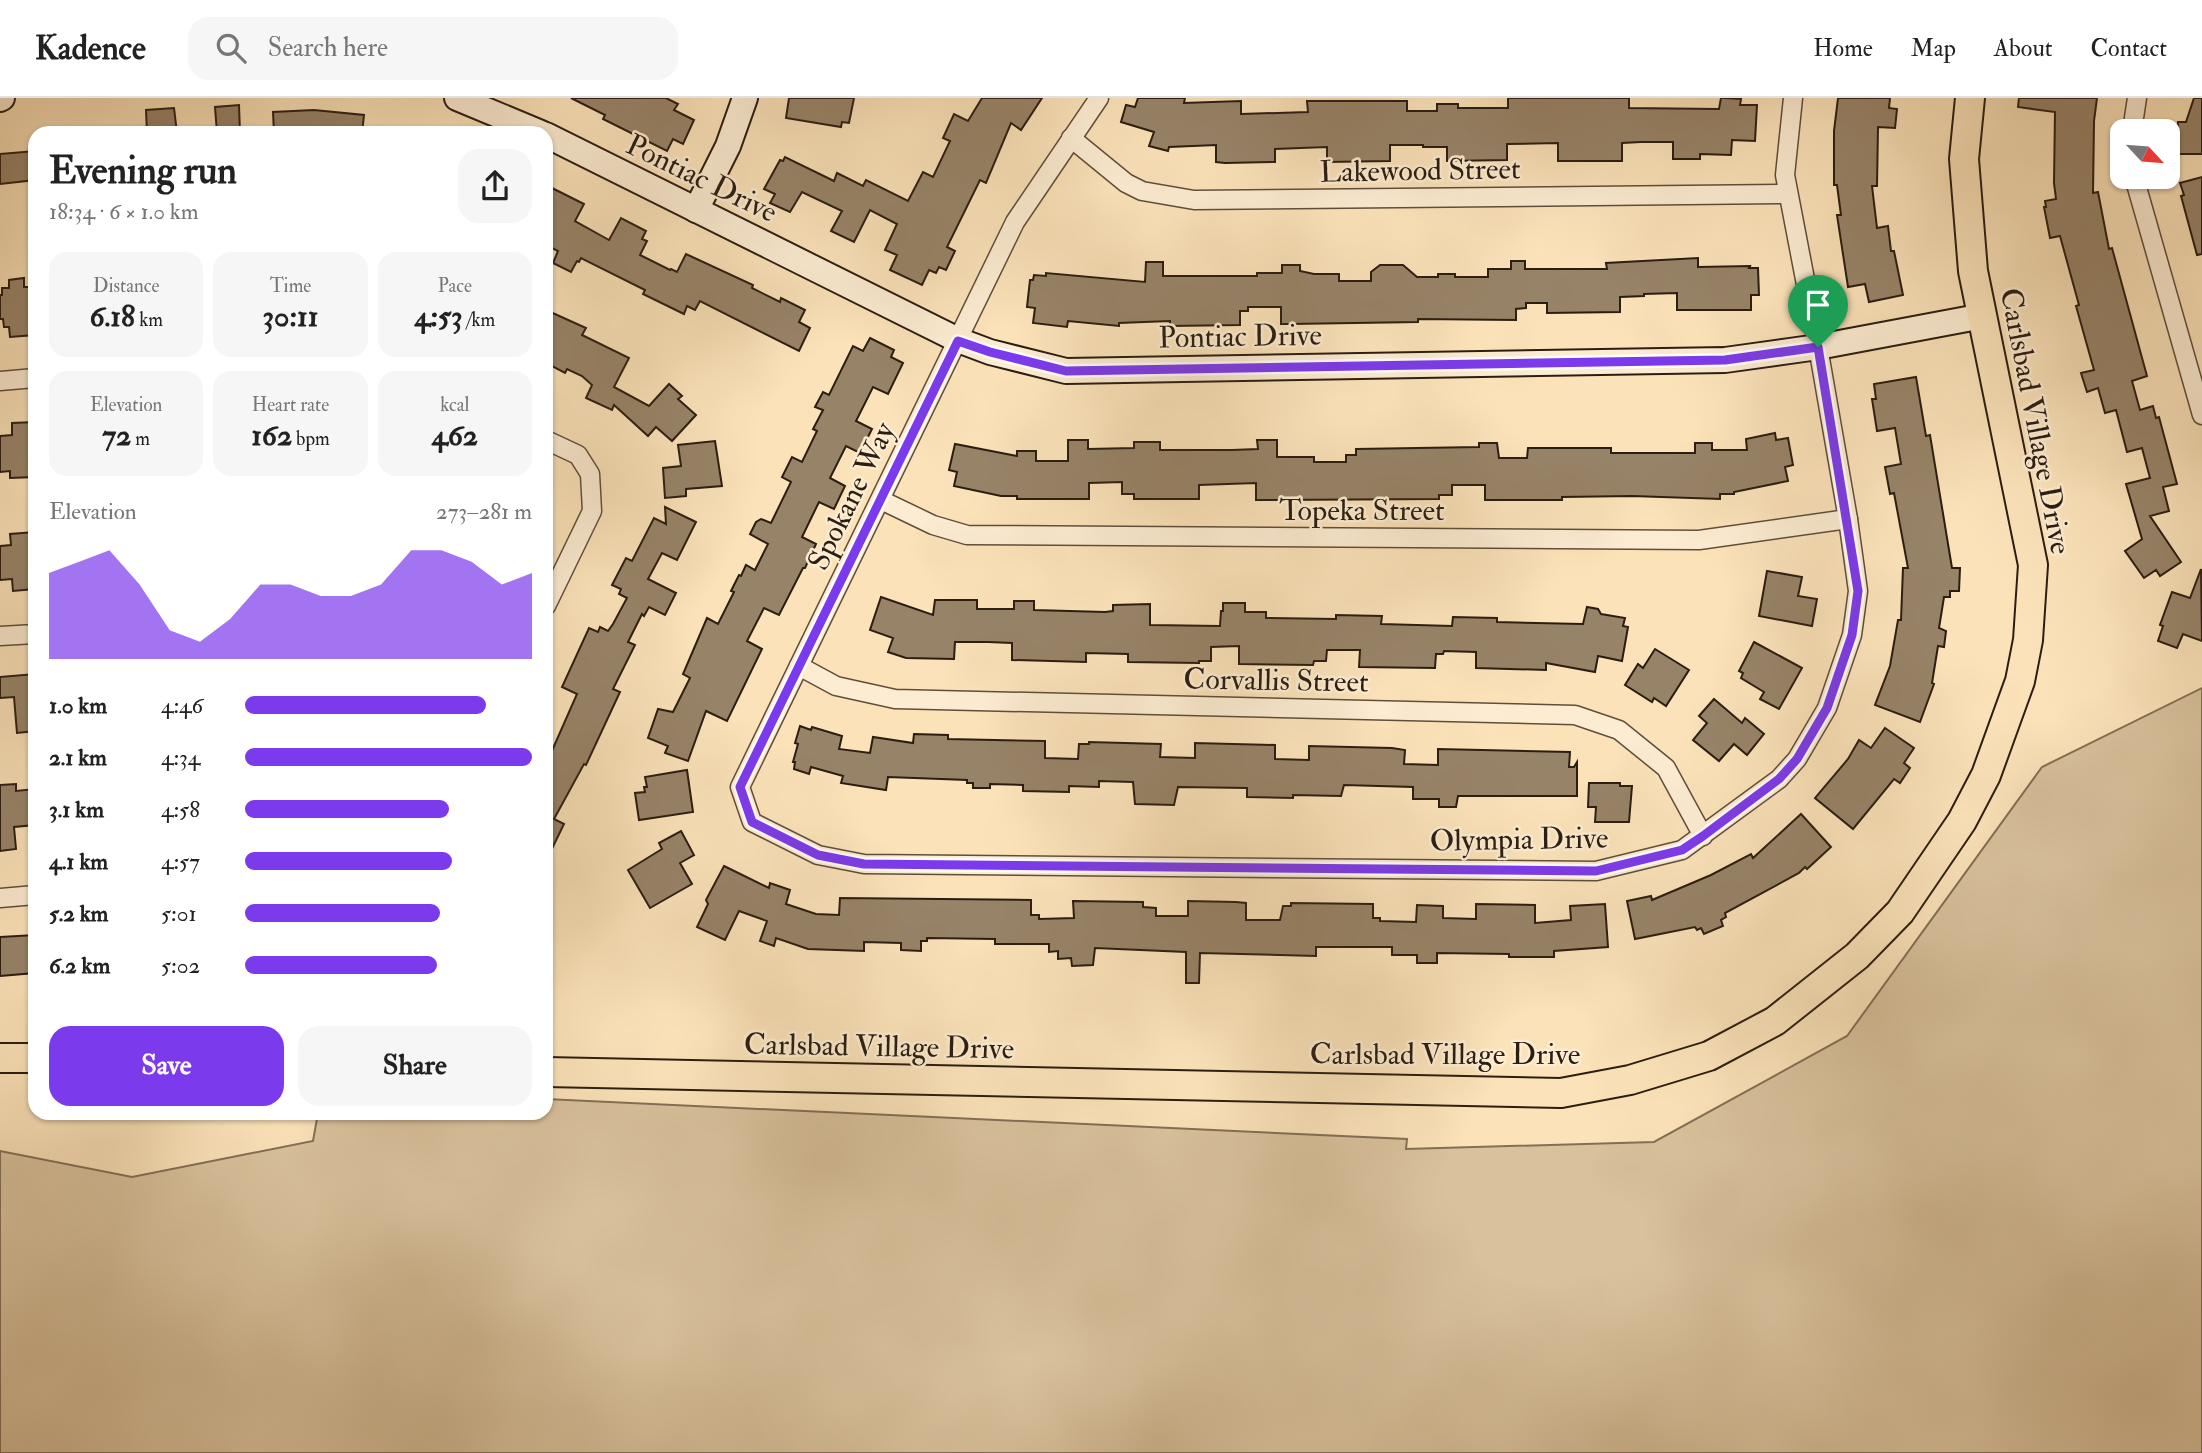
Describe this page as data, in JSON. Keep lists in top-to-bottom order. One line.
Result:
{"streets":{"main road":["Pontiac Drive","Carlsbad Village Drive"],"street":["Lakewood Street","Spokane Way","Topeka Street","Corvallis Street","Olympia Drive"]},"crossings":[["Lakewood Street","Spokane Way"],["Lakewood Street","Olympia Drive"],["Pontiac Drive","Carlsbad Village Drive"],["Pontiac Drive","Spokane Way"],["Pontiac Drive","Olympia Drive"],["Spokane Way","Topeka Street"],["Spokane Way","Corvallis Street"],["Spokane Way","Olympia Drive"],["Topeka Street","Olympia Drive"],["Corvallis Street","Olympia Drive"]],"north":"bottom right","page":{"header":"Kadence","search":"Search here","nav":["Home","Map","About","Contact"],"heading":["Evening run","18:34 · 6 × 1.0 km"],"stats":[["Distance","6.18 km"],["Time","30:11"],["Pace","4:53 /km"],["Elevation","72 m"],["Heart rate","162 bpm"],["kcal","462"]],"chart":["Elevation","273–281 m"],"list":[{"name":"1.0 km","note":"4:46"},{"name":"2.1 km","note":"4:34"},{"name":"3.1 km","note":"4:58"},{"name":"4.1 km","note":"4:57"},{"name":"5.2 km","note":"5:01"},{"name":"6.2 km","note":"5:02"}],"buttons":["Save","Share"]}}
